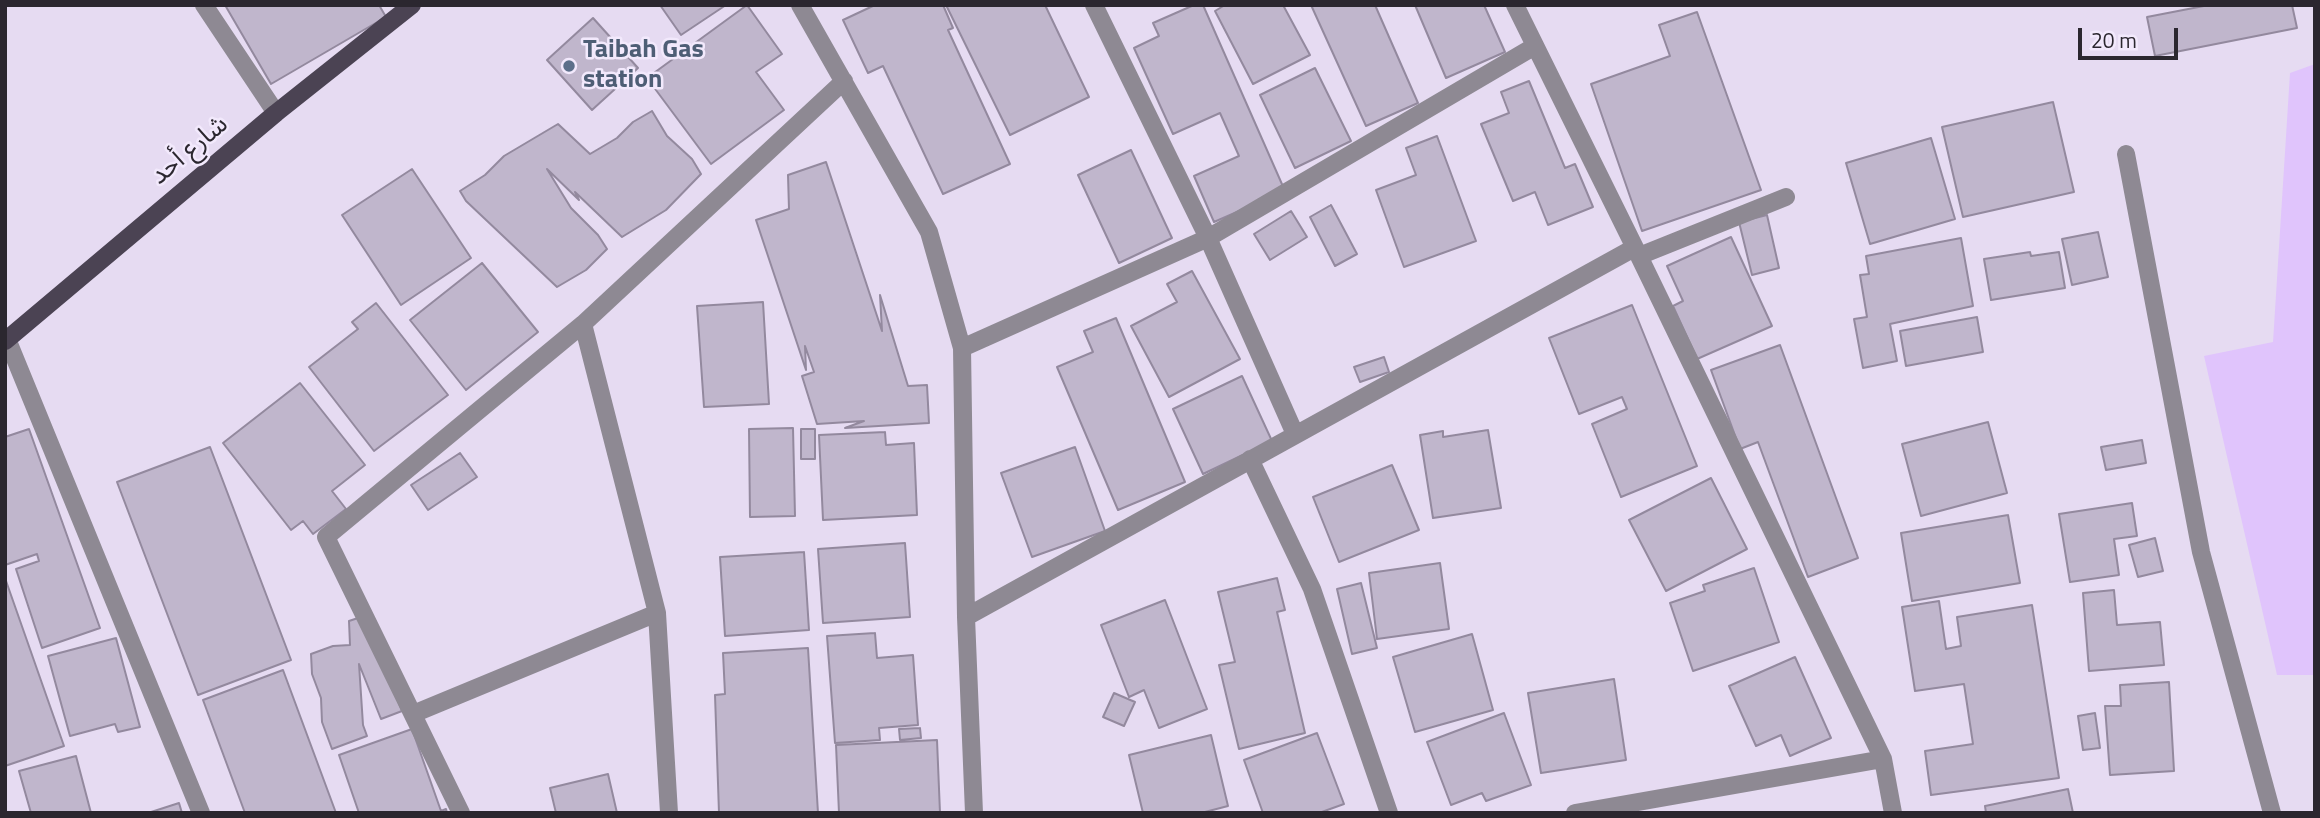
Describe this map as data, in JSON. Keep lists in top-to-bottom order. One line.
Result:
{"streets":{"main road":["شارع أحد"]},"places":["Taibah Gas station"],"scale_bar":"20 m"}
